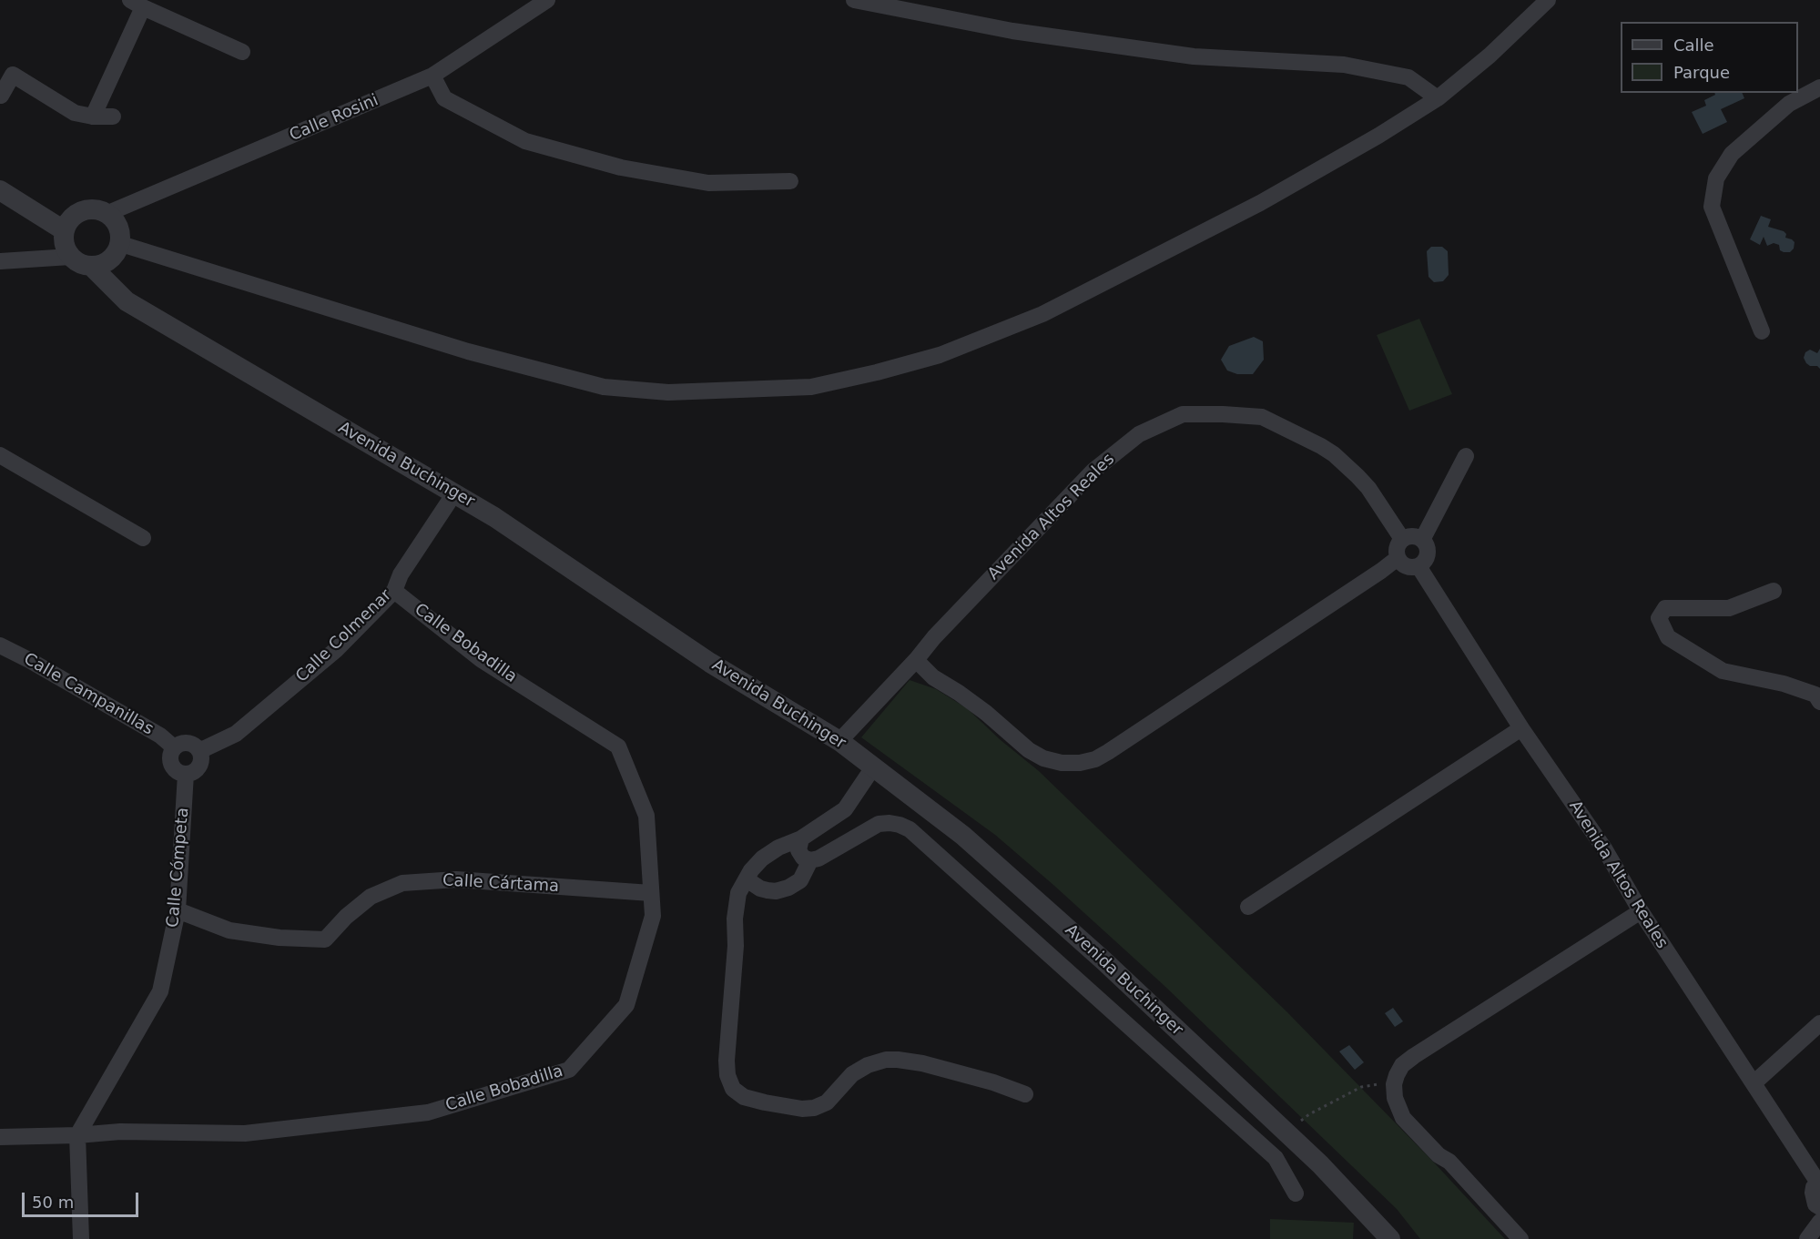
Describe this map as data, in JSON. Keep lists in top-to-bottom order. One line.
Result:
{"streets":{"street":["Calle Rosini","Avenida Buchinger","Avenida Altos Reales","Calle Colmenar","Calle Bobadilla","Calle Campanillas","Calle Cómpeta","Calle Cártama"]},"crossings":[["Calle Rosini","Avenida Buchinger"],["Avenida Buchinger","Avenida Altos Reales"],["Avenida Buchinger","Calle Colmenar"],["Calle Colmenar","Calle Bobadilla"],["Calle Colmenar","Calle Campanillas"],["Calle Colmenar","Calle Cómpeta"],["Calle Bobadilla","Calle Cómpeta"],["Calle Bobadilla","Calle Cártama"],["Calle Campanillas","Calle Cómpeta"],["Calle Cómpeta","Calle Cártama"]],"legend":["Calle","Parque"],"scale_bar":"50 m"}
